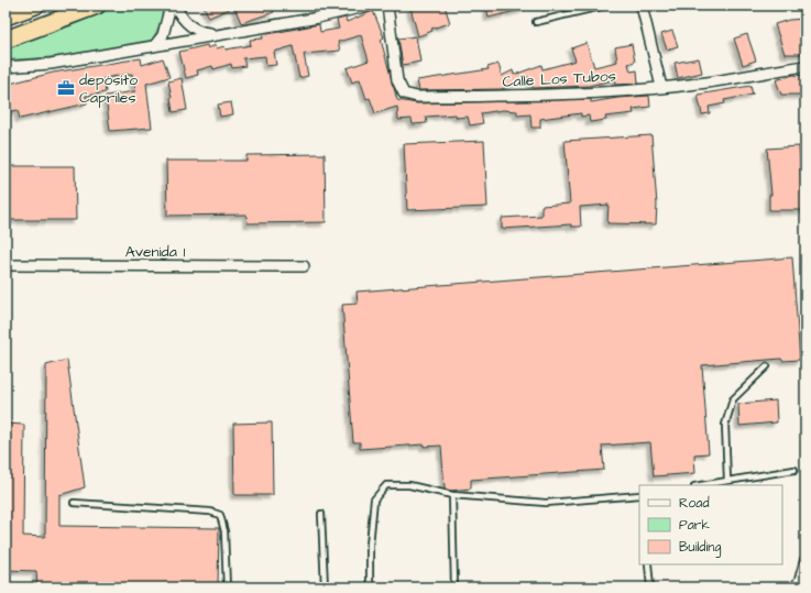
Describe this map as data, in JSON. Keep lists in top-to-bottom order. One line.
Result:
{"streets":{"street":["Calle Los Tubos","Avenida 1"]},"places":{"office":["depósito Capriles"]},"legend":["Road","Park","Building"]}
